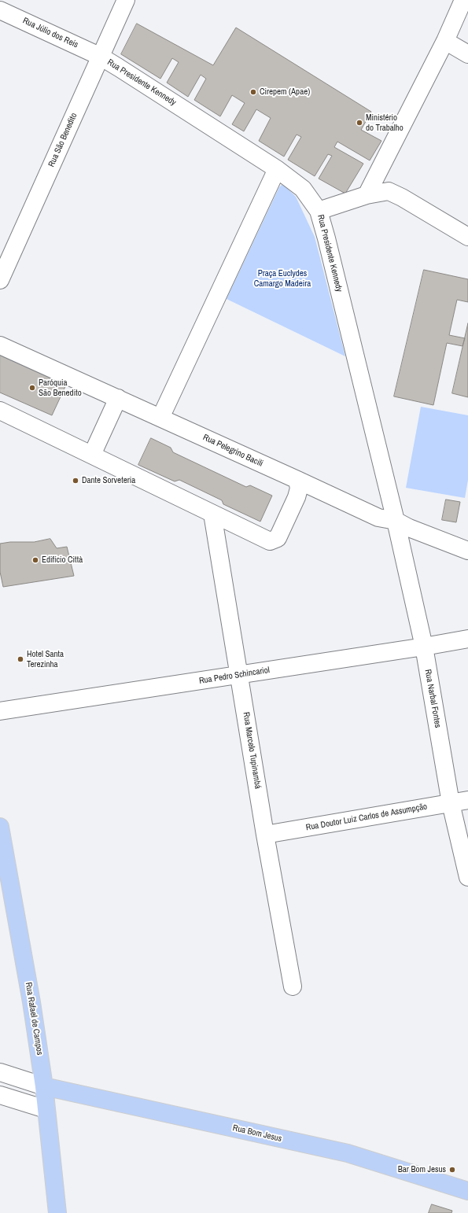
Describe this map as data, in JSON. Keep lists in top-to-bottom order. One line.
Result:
{"streets":{"main road":["Rua Rafael de Campos","Rua Bom Jesus"],"street":["Rua Júlio dos Reis","Rua Presidente Kennedy","Rua São Benedito","Rua Pelegrino Bacili","Rua Pedro Schincariol","Rua Narbal Fontes","Rua Marcelo Tupinambá","Rua Doutor Luiz Carlos de Assumpção"]},"crossings":[["Rua Júlio dos Reis","Rua Presidente Kennedy"],["Rua Júlio dos Reis","Rua São Benedito"],["Rua Presidente Kennedy","Rua São Benedito"],["Rua Presidente Kennedy","Rua Pelegrino Bacili"],["Rua Presidente Kennedy","Rua Narbal Fontes"],["Rua Pelegrino Bacili","Rua Narbal Fontes"],["Rua Pedro Schincariol","Rua Narbal Fontes"],["Rua Pedro Schincariol","Rua Marcelo Tupinambá"],["Rua Narbal Fontes","Rua Doutor Luiz Carlos de Assumpção"],["Rua Marcelo Tupinambá","Rua Doutor Luiz Carlos de Assumpção"],["Rua Rafael de Campos","Rua Bom Jesus"]],"parks":["Praça Euclydes Camargo Madeira"],"places":["Cirepem (Apae)","Ministério do Trabalho","Paróquia São Benedito","Dante Sorveteria","Edifício Città","Hotel Santa Terezinha","Bar Bom Jesus"]}
